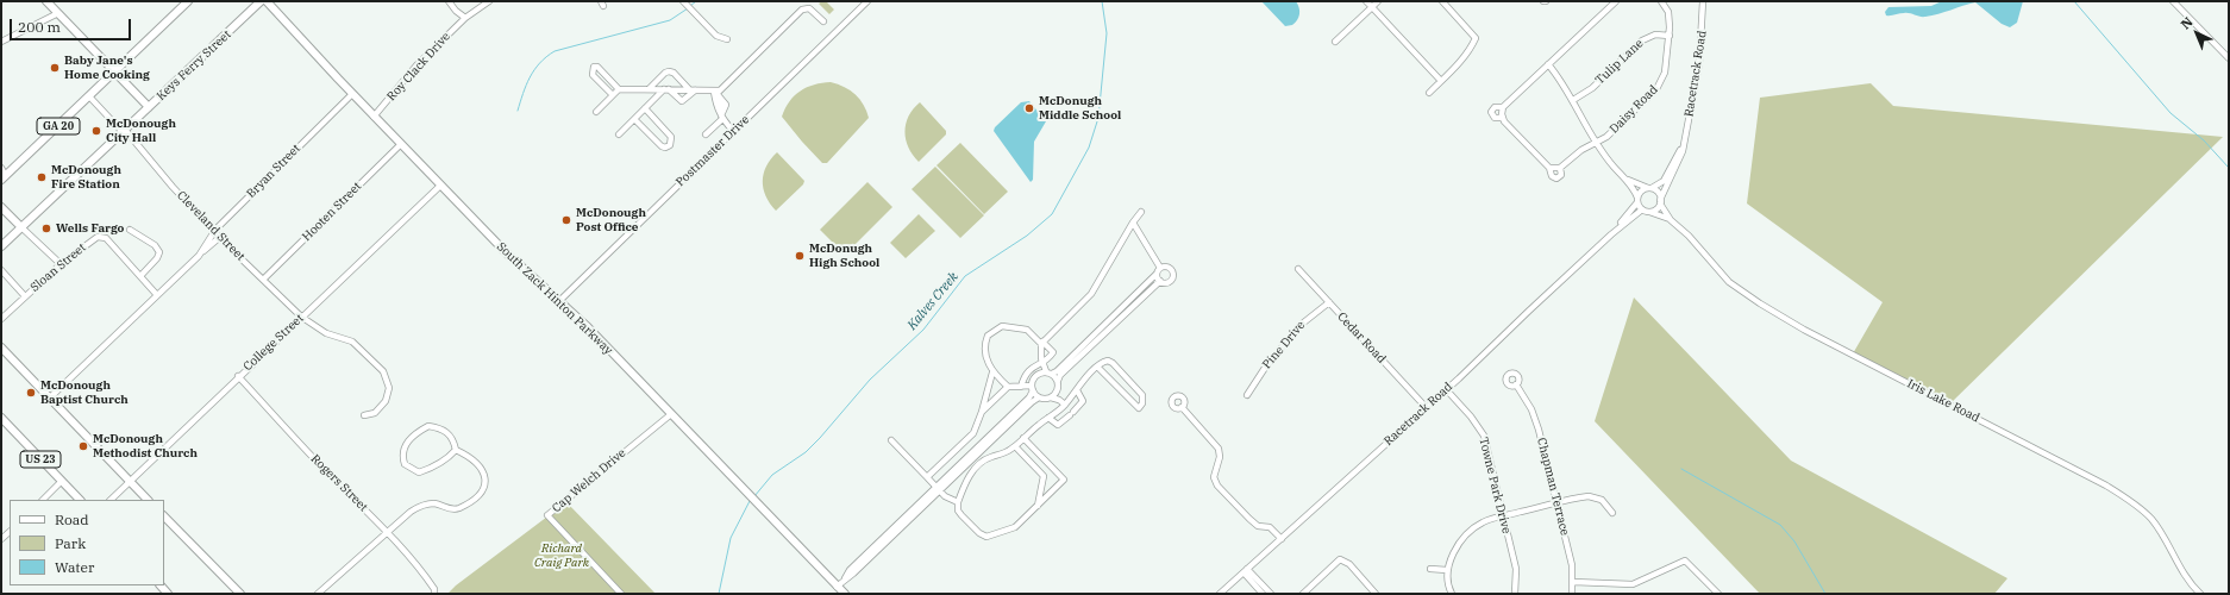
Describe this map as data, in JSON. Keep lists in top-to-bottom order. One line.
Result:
{"streets":{"main road":["Keys Ferry Street","GA 20","South Zack Hinton Parkway","US 23"],"street":["Tulip Lane","Roy Clack Drive","Racetrack Road","Daisy Road","Postmaster Drive","Bryan Street","Hooten Street","Cleveland Street","Sloan Street","Cedar Road","College Street","Pine Drive","Iris Lake Road","Cap Welch Drive","Rogers Street","Towne Park Drive","Chapman Terrace"]},"crossings":[["Tulip Lane","Daisy Road"],["Keys Ferry Street","Cleveland Street"],["Roy Clack Drive","South Zack Hinton Parkway"],["Racetrack Road","Cedar Road"],["Racetrack Road","Iris Lake Road"],["Racetrack Road","Towne Park Drive"],["GA 20","Cleveland Street"],["Postmaster Drive","South Zack Hinton Parkway"],["Bryan Street","Cleveland Street"],["Bryan Street","Sloan Street"],["Bryan Street","South Zack Hinton Parkway"],["Hooten Street","Cleveland Street"],["Hooten Street","South Zack Hinton Parkway"],["Cleveland Street","College Street"],["South Zack Hinton Parkway","College Street"],["South Zack Hinton Parkway","Cap Welch Drive"],["Cedar Road","Pine Drive"],["College Street","Rogers Street"]],"water":["Kalves Creek"],"parks":["Richard Craig Park"],"places":["Baby Jane's Home Cooking","McDonugh Middle School","McDonough City Hall","McDonough Fire Station","McDonough Post Office","Wells Fargo","McDonugh High School","McDonough Baptist Church","McDonough Methodist Church"],"legend":["Road","Park","Water"],"scale_bar":"200 m","north":"top left"}
